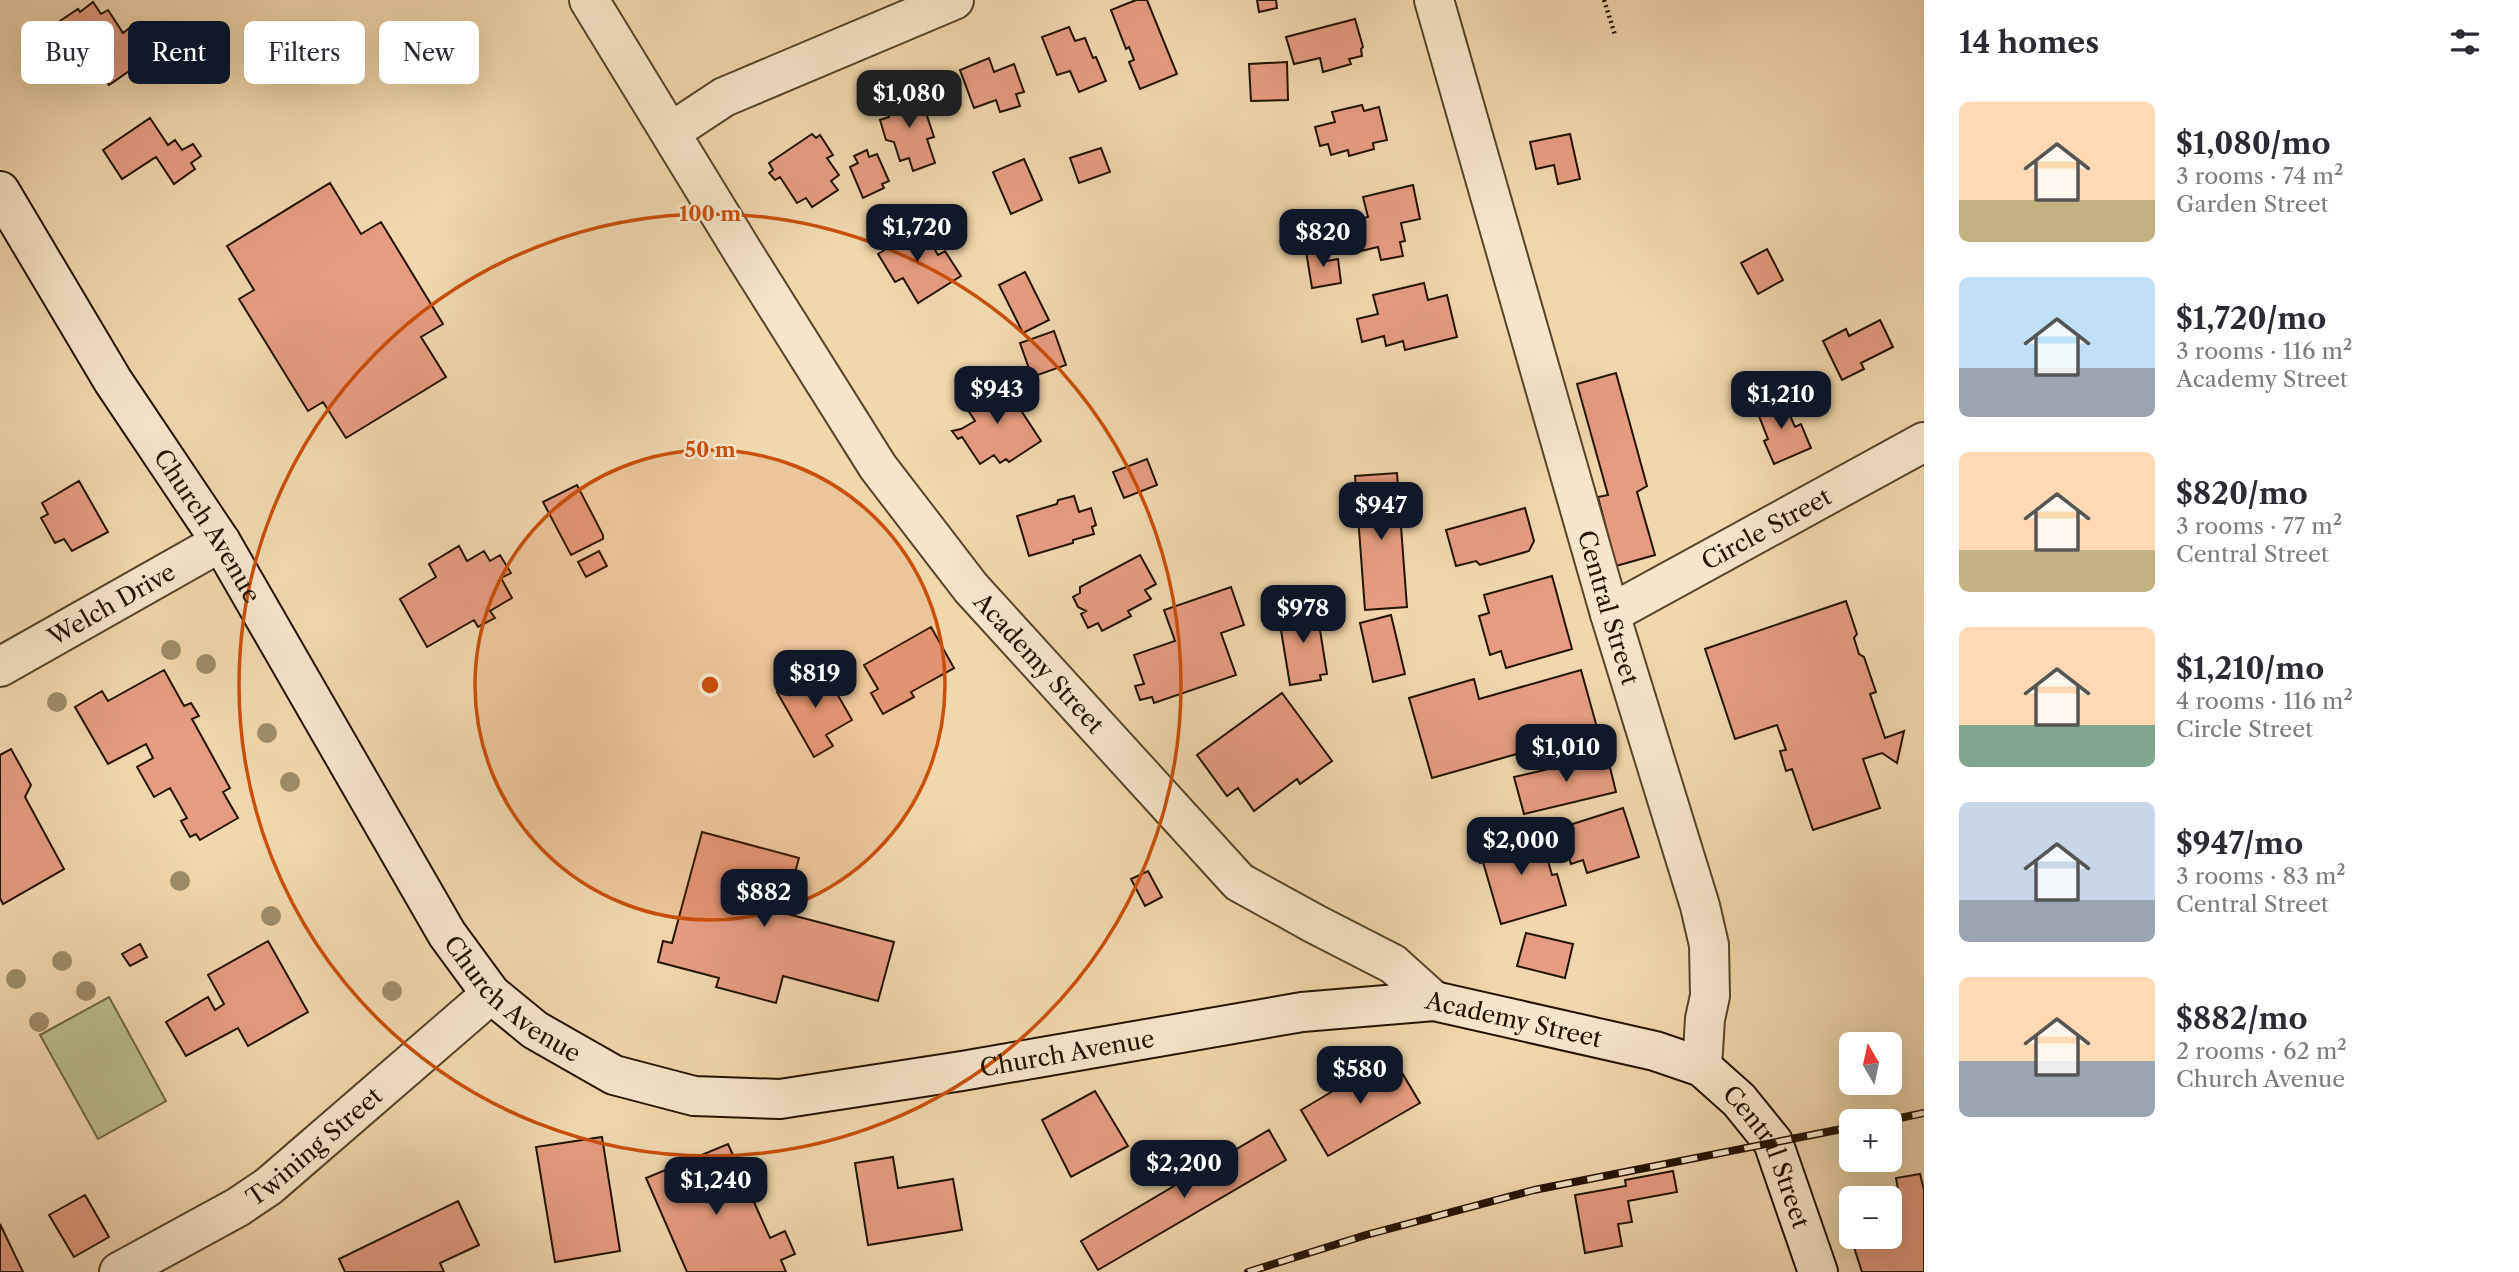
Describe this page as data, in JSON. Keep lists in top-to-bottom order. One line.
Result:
{"streets":{"street":["Church Avenue","Circle Street","Welch Drive","Central Street","Academy Street","Twining Street"]},"crossings":[["Church Avenue","Welch Drive"],["Church Avenue","Academy Street"],["Church Avenue","Twining Street"],["Circle Street","Central Street"],["Central Street","Academy Street"]],"north":"top","page":{"heading":"14 homes","chip":["Buy","Rent","Filters","New"],"price":["$1,080","$1,720","$820","$943","$1,210","$947","$978","$819","$1,010","$2,000","$882","$580","$2,200","$1,240"],"list":[{"name":"$1,080/mo","note":"3 rooms · 74 m² · Garden Street"},{"name":"$1,720/mo","note":"3 rooms · 116 m² · Academy Street"},{"name":"$820/mo","note":"3 rooms · 77 m² · Central Street"},{"name":"$1,210/mo","note":"4 rooms · 116 m² · Circle Street"},{"name":"$947/mo","note":"3 rooms · 83 m² · Central Street"},{"name":"$882/mo","note":"2 rooms · 62 m² · Church Avenue"}],"map_buttons":["+","−"]},"rings":["100 m","50 m"]}
